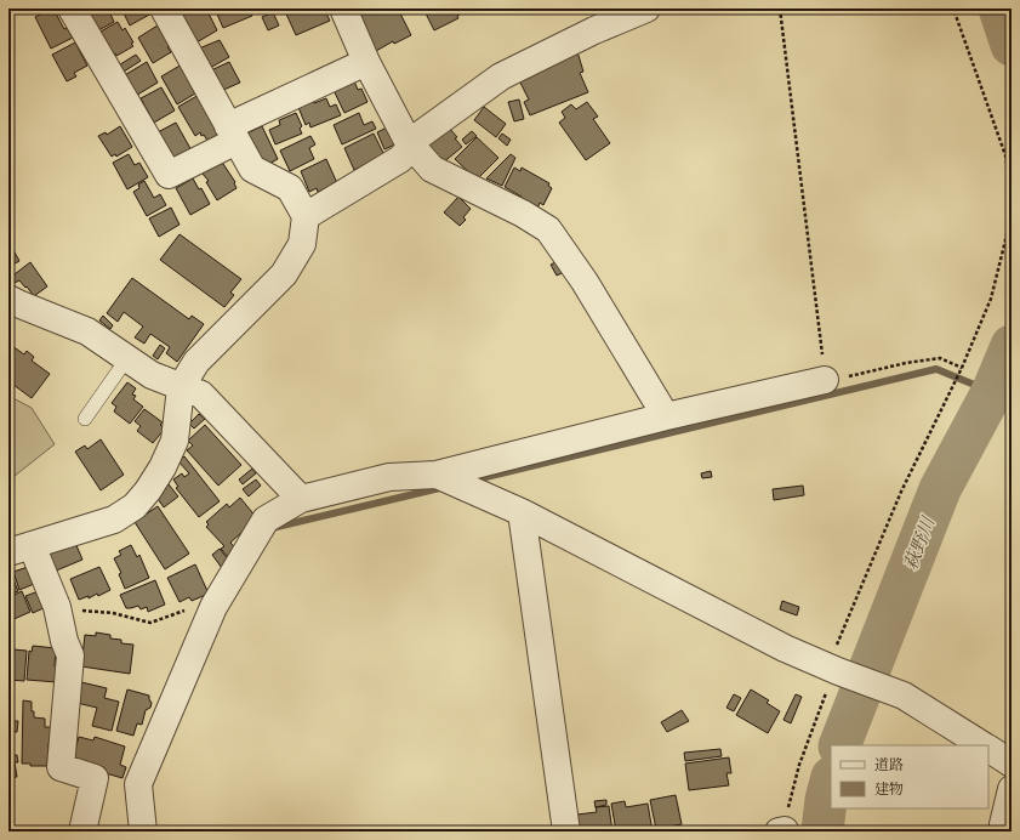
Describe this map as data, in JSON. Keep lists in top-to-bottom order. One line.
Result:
{"water":["萩野川"],"legend":["道路","建物"]}
